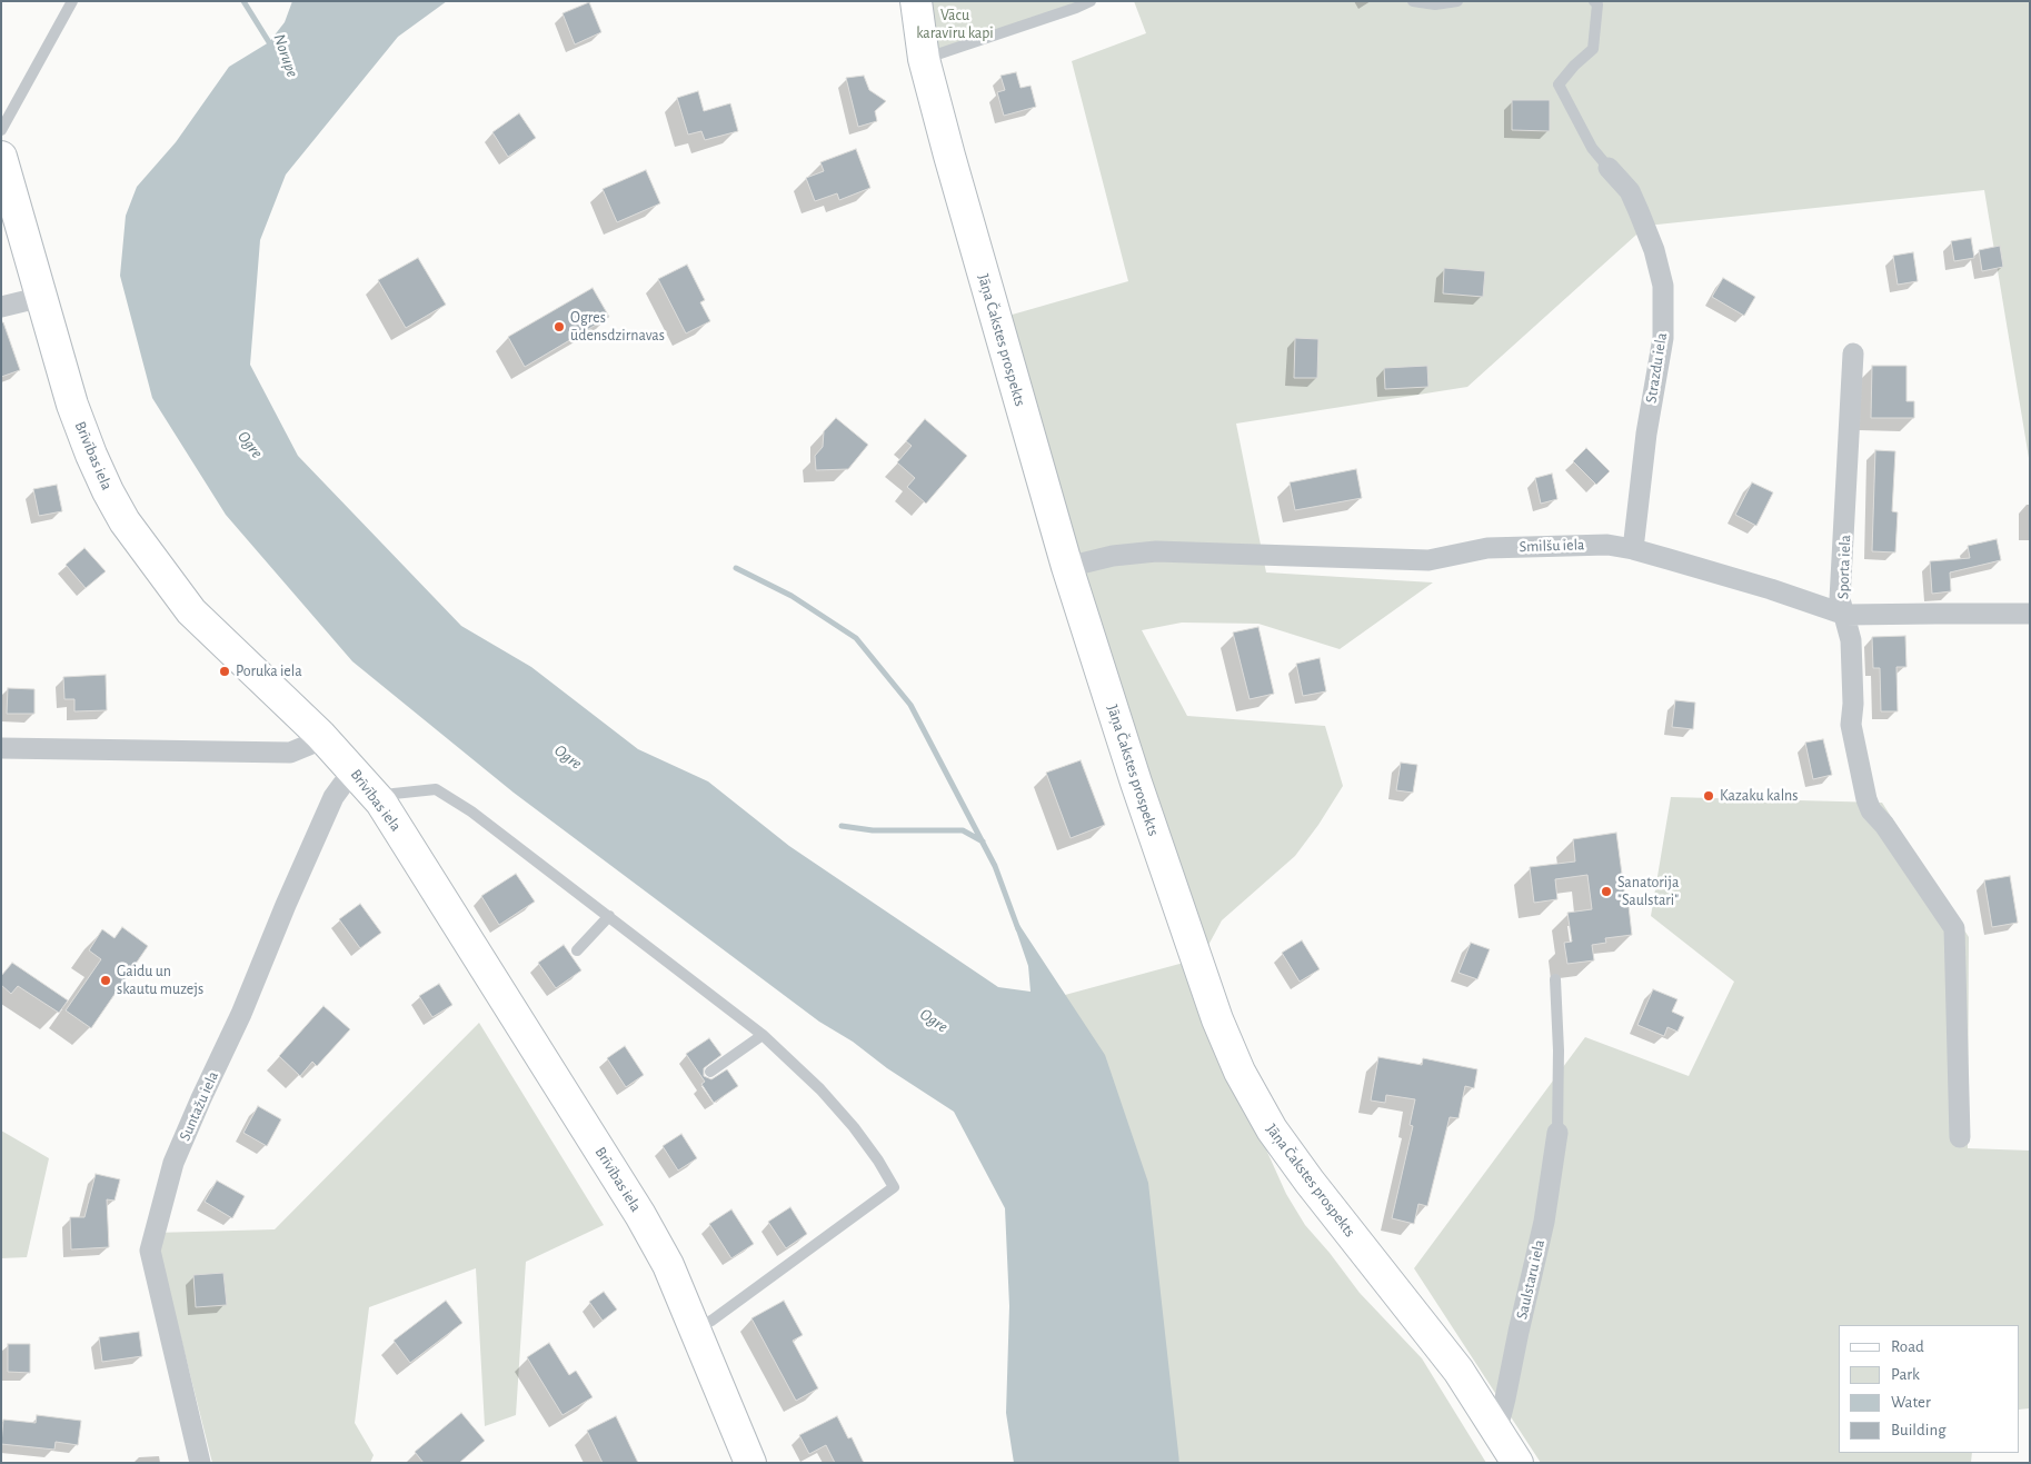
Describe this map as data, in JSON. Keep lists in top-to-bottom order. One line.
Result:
{"streets":{"street":["Jāņa Čakstes prospekts","Strazdu iela","Brīvības iela","Smilšu iela","Sporta iela","Suntažu iela","Saulstaru iela"]},"crossings":[["Jāņa Čakstes prospekts","Smilšu iela"],["Jāņa Čakstes prospekts","Saulstaru iela"],["Strazdu iela","Smilšu iela"],["Brīvības iela","Suntažu iela"],["Smilšu iela","Sporta iela"]],"water":["Norupe","Ogre"],"parks":["Vācu karavīru kapi"],"places":["Ogres ūdensdzirnavas","Poruka iela","Kazaku kalns","Sanatorija \"Saulstari\"","Gaidu un skautu muzejs"],"legend":["Road","Park","Water","Building"]}
